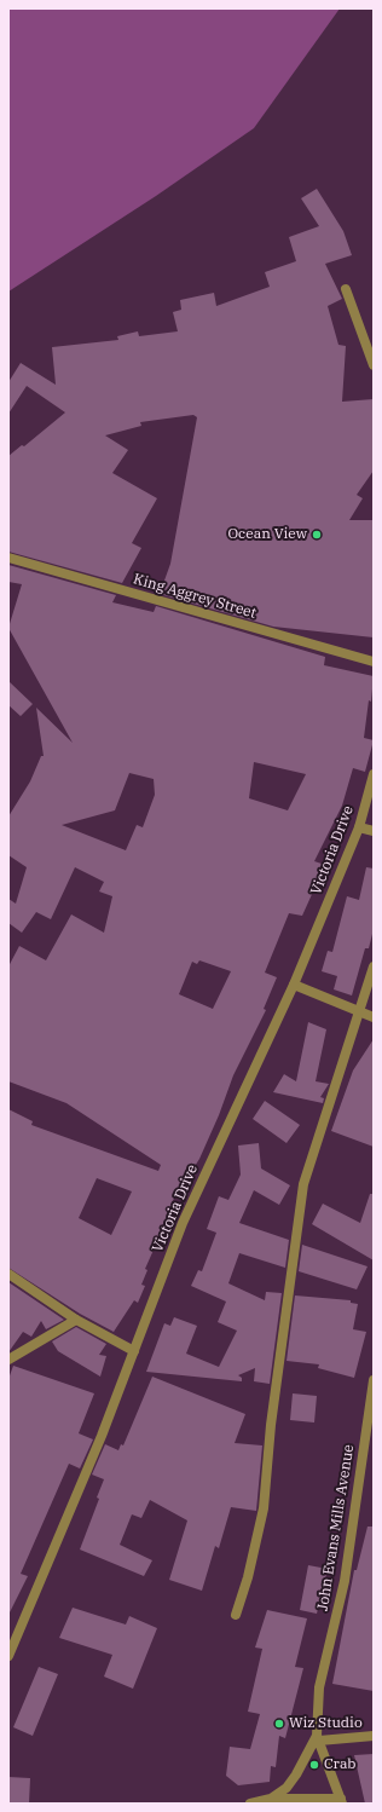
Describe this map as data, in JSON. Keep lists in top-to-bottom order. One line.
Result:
{"streets":{"street":["King Aggrey Street","Victoria Drive","John Evans Mills Avenue"]},"places":["Ocean View","Wiz Studio","Crab"]}
